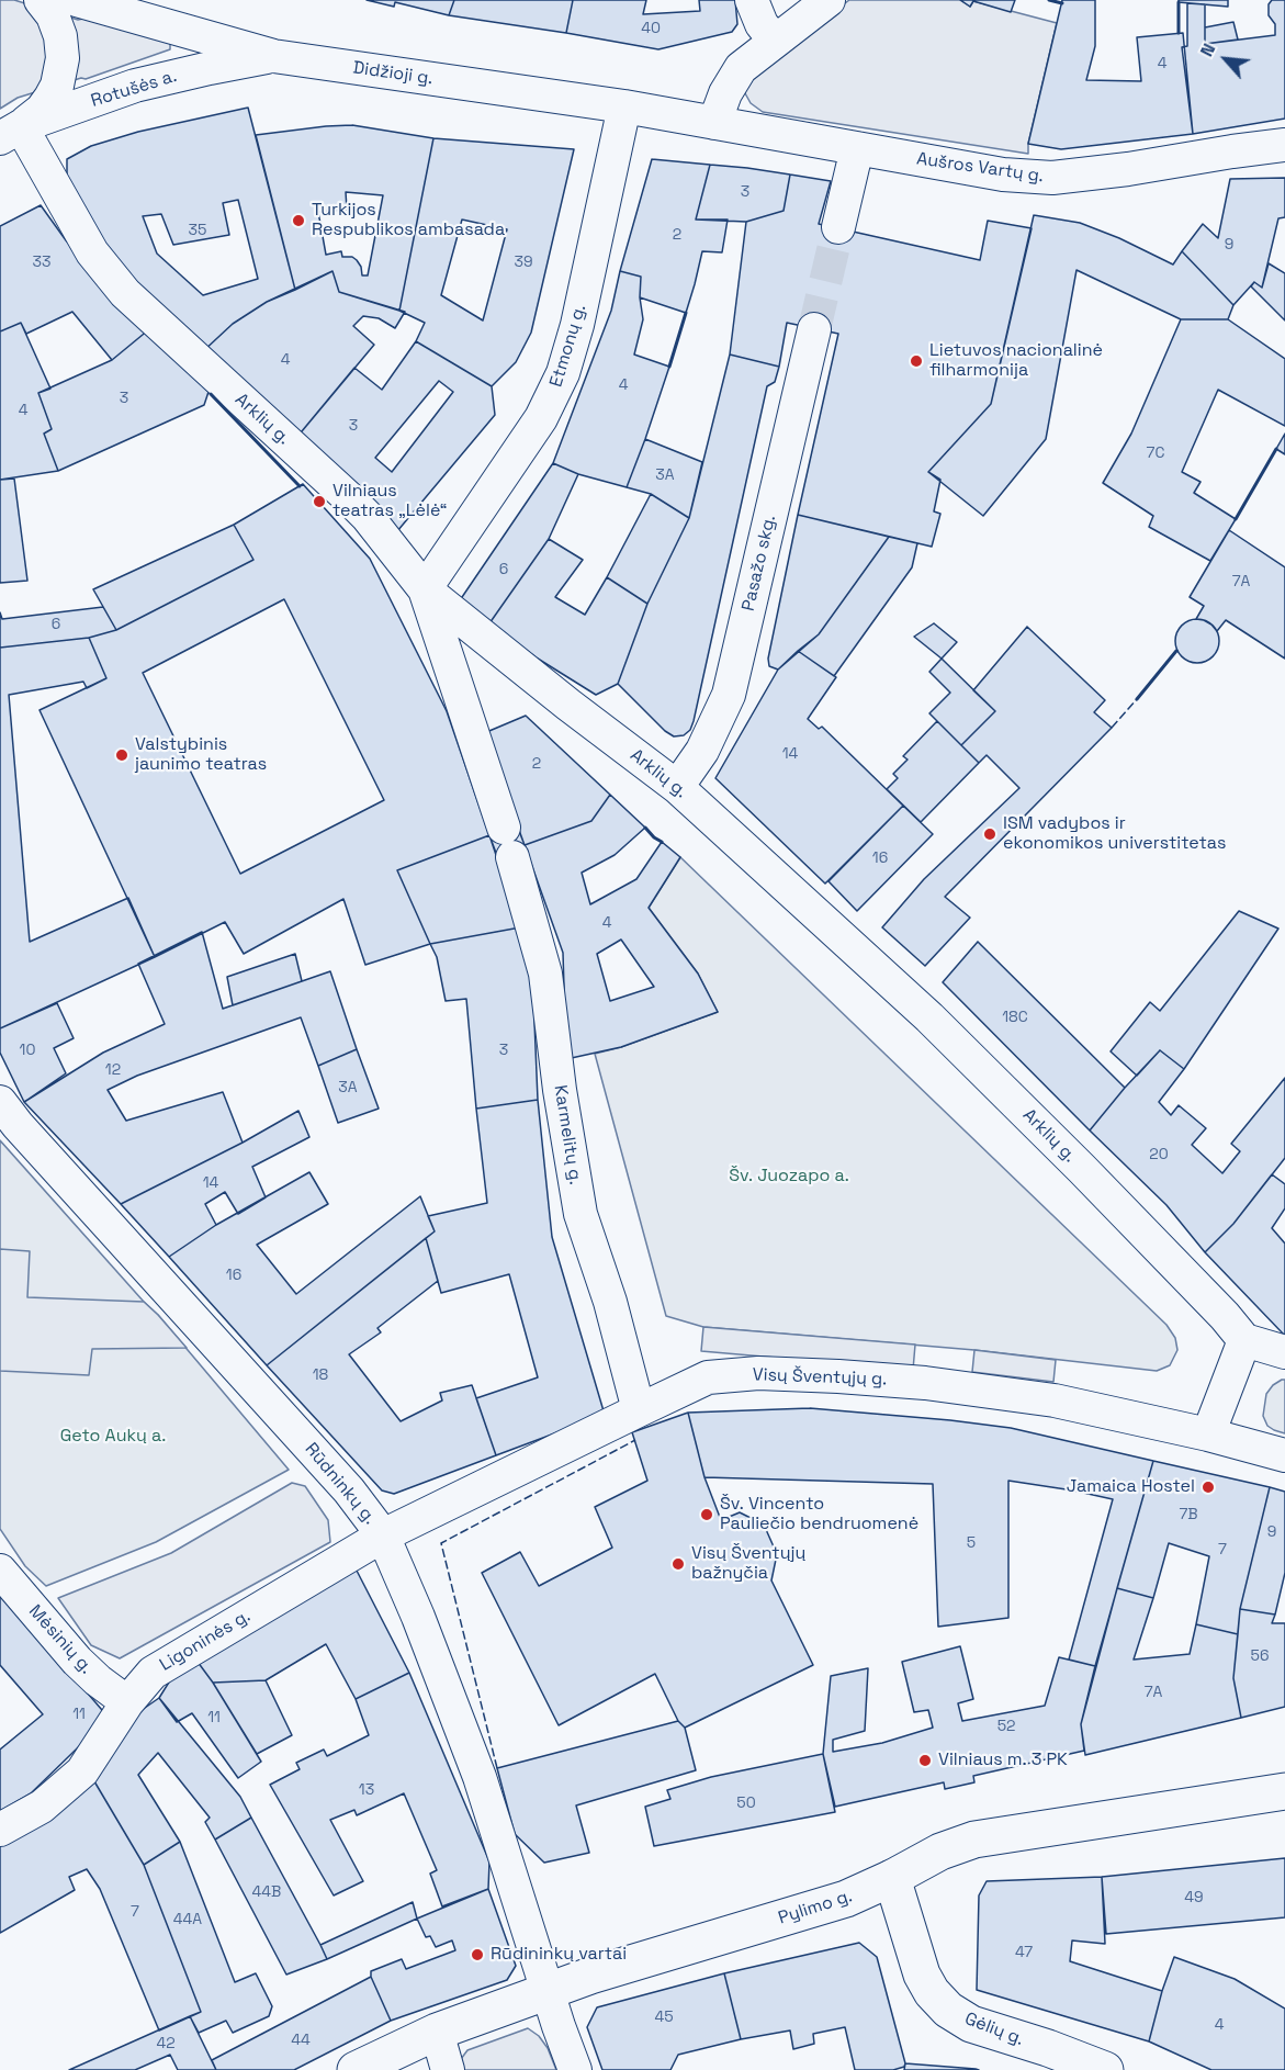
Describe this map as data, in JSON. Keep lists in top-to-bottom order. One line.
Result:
{"streets":{"main road":["Pylimo g.","Gėlių g."],"street":["Didžioji g.","Rotušės a.","Aušros Vartų g.","Etmonų g.","Arklių g.","Pasažo skg.","Karmelitų g.","Visų Šventųjų g.","Rūdninkų g.","Mėsinių g.","Ligoninės g."]},"crossings":[["Didžioji g.","Rotušės a."],["Didžioji g.","Aušros Vartų g."],["Didžioji g.","Etmonų g."],["Rotušės a.","Arklių g."],["Etmonų g.","Arklių g."],["Etmonų g.","Karmelitų g."],["Arklių g.","Pasažo skg."],["Arklių g.","Karmelitų g."],["Karmelitų g.","Visų Šventųjų g."],["Visų Šventųjų g.","Rūdninkų g."],["Visų Šventųjų g.","Ligoninės g."],["Rūdninkų g.","Ligoninės g."],["Rūdninkų g.","Pylimo g."],["Mėsinių g.","Ligoninės g."],["Pylimo g.","Gėlių g."]],"parks":["Šv. Juozapo a.","Geto Aukų a."],"places":["Turkijos Respublikos ambasada","Lietuvos nacionalinė filharmonija","Vilniaus teatras „Lėlė“","Valstybinis jaunimo teatras","ISM vadybos ir ekonomikos universtitetas","Jamaica Hostel","Šv. Vincento Pauliečio bendruomenė","Visų Šventųjų bažnyčia","Vilniaus m. 3 PK","Rūdininkų vartai"],"house_numbers":["40","4","3","35","2","9","33","39","4","4","3","4","3","7C","3A","6","7A","6","14","2","16","4","18C","10","3","12","3A","20","14","16","18","7B","9","5","7","56","7A","11","11","52","13","50","44B","49","7","44A","47","45","4","44","42"],"north":"top left"}
